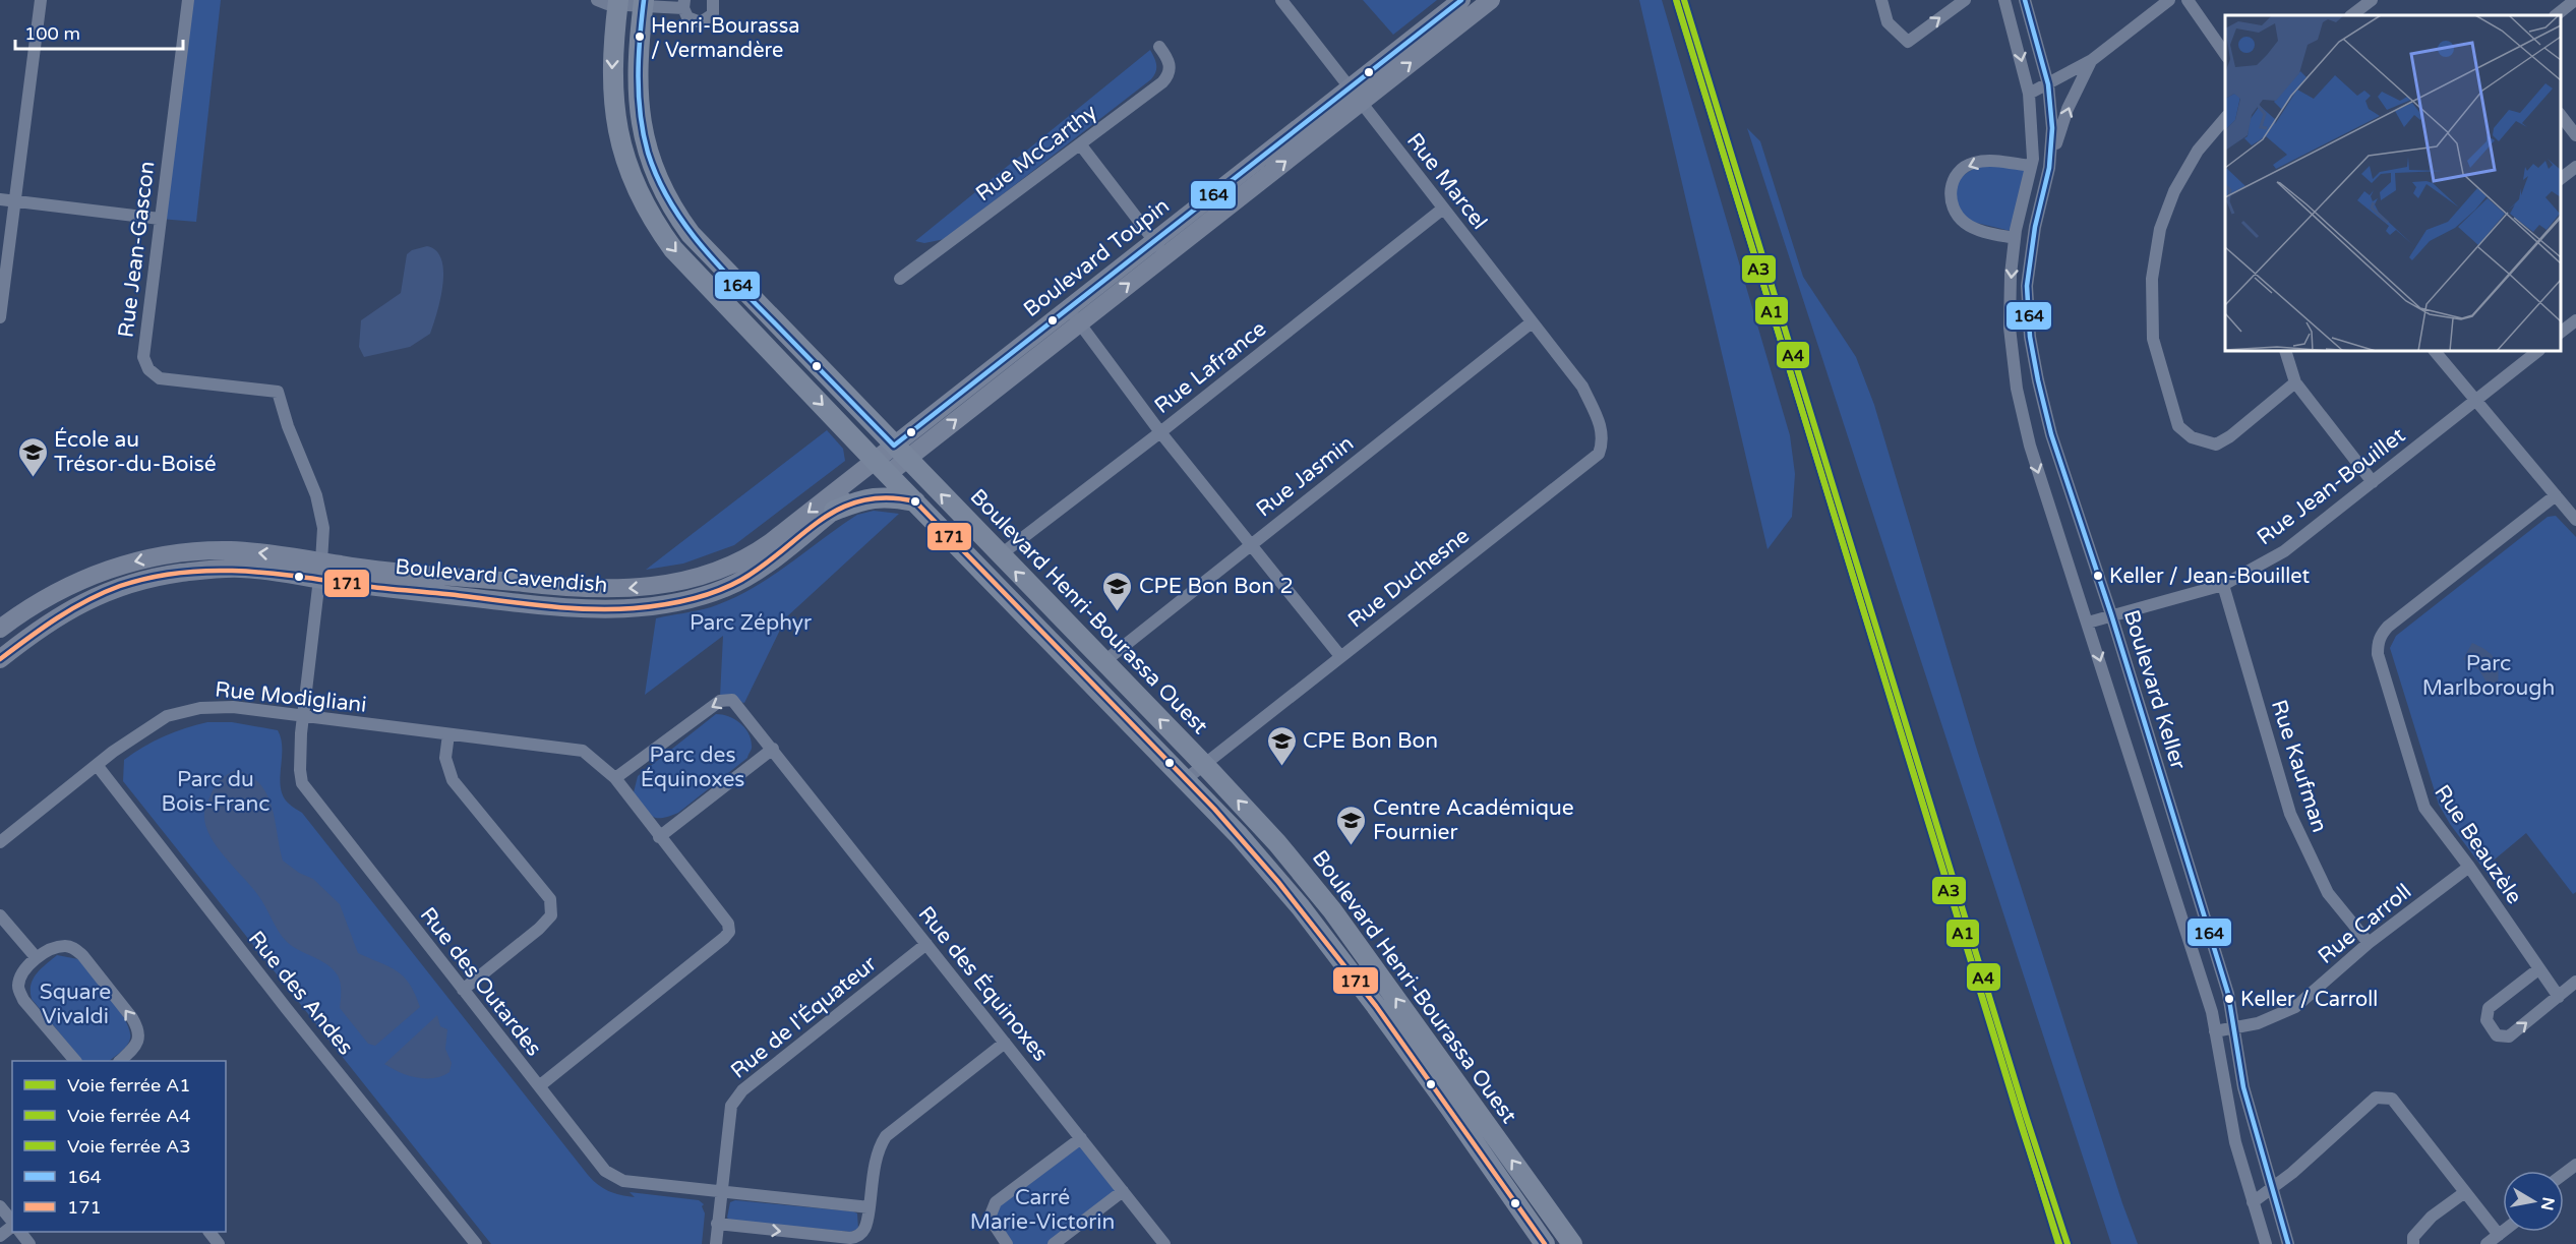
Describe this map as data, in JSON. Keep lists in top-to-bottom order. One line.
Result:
{"streets":{"main road":["Boulevard Toupin","Boulevard Cavendish","Boulevard Henri-Bourassa Ouest"],"street":["Rue McCarthy","Rue Marcel","Rue Jean-Gascon","Rue Lafrance","Rue Jasmin","Rue Jean-Bouillet","Rue Duchesne","Boulevard Keller","Rue Modigliani","Rue Kaufman","Rue Beauzèle","Rue Carroll","Rue des Outardes","Rue des Équinoxes","Rue des Andes","Rue de l'Équateur"]},"crossings":[["Rue Marcel","Boulevard Toupin"],["Rue Marcel","Rue Lafrance"],["Rue Marcel","Rue Jasmin"],["Rue Marcel","Rue Duchesne"],["Rue Jean-Gascon","Rue des Outardes"],["Boulevard Toupin","Boulevard Cavendish"],["Boulevard Toupin","Boulevard Henri-Bourassa Ouest"],["Rue Lafrance","Boulevard Henri-Bourassa Ouest"],["Rue Jasmin","Boulevard Henri-Bourassa Ouest"],["Rue Jean-Bouillet","Boulevard Keller"],["Rue Jean-Bouillet","Rue Kaufman"],["Boulevard Cavendish","Boulevard Henri-Bourassa Ouest"],["Boulevard Cavendish","Rue des Outardes"],["Rue Duchesne","Boulevard Henri-Bourassa Ouest"],["Boulevard Keller","Rue Carroll"],["Rue Modigliani","Rue des Outardes"],["Rue Modigliani","Rue des Équinoxes"],["Rue Modigliani","Rue des Andes"],["Rue Kaufman","Rue Carroll"],["Rue Beauzèle","Rue Carroll"],["Rue des Outardes","Rue de l'Équateur"],["Rue des Équinoxes","Rue de l'Équateur"]],"parks":["Parc Zéphyr","Parc Marlborough","Parc des Équinoxes","Parc du Bois-Franc","Square Vivaldi","Carré Marie-Victorin"],"places":{"other":["Henri-Bourassa / Vermandère","Keller / Jean-Bouillet","Keller / Carroll"],"school or university":["École au Trésor-du-Boisé","CPE Bon Bon 2","CPE Bon Bon","Centre Académique Fournier"]},"lines":["rail line A1","rail line A4","transit line 164","rail line A3","transit line 171"],"legend":["Voie ferrée A1","Voie ferrée A4","Voie ferrée A3","164","171"],"scale_bar":"100 m","north":"right"}
